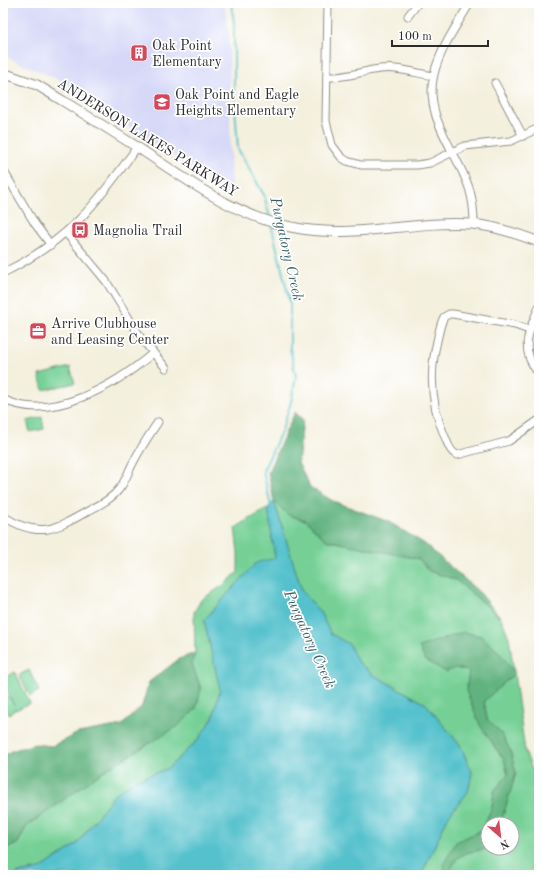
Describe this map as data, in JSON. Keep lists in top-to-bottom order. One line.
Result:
{"streets":{"street":["ANDERSON LAKES PARKWAY"]},"water":["Purgatory Creek"],"places":{"building":["Oak Point Elementary"],"school or university":["Oak Point and Eagle Heights Elementary"],"bus stop":["Magnolia Trail"],"office":["Arrive Clubhouse and Leasing Center"]},"scale_bar":"100 m","north":"bottom right"}
